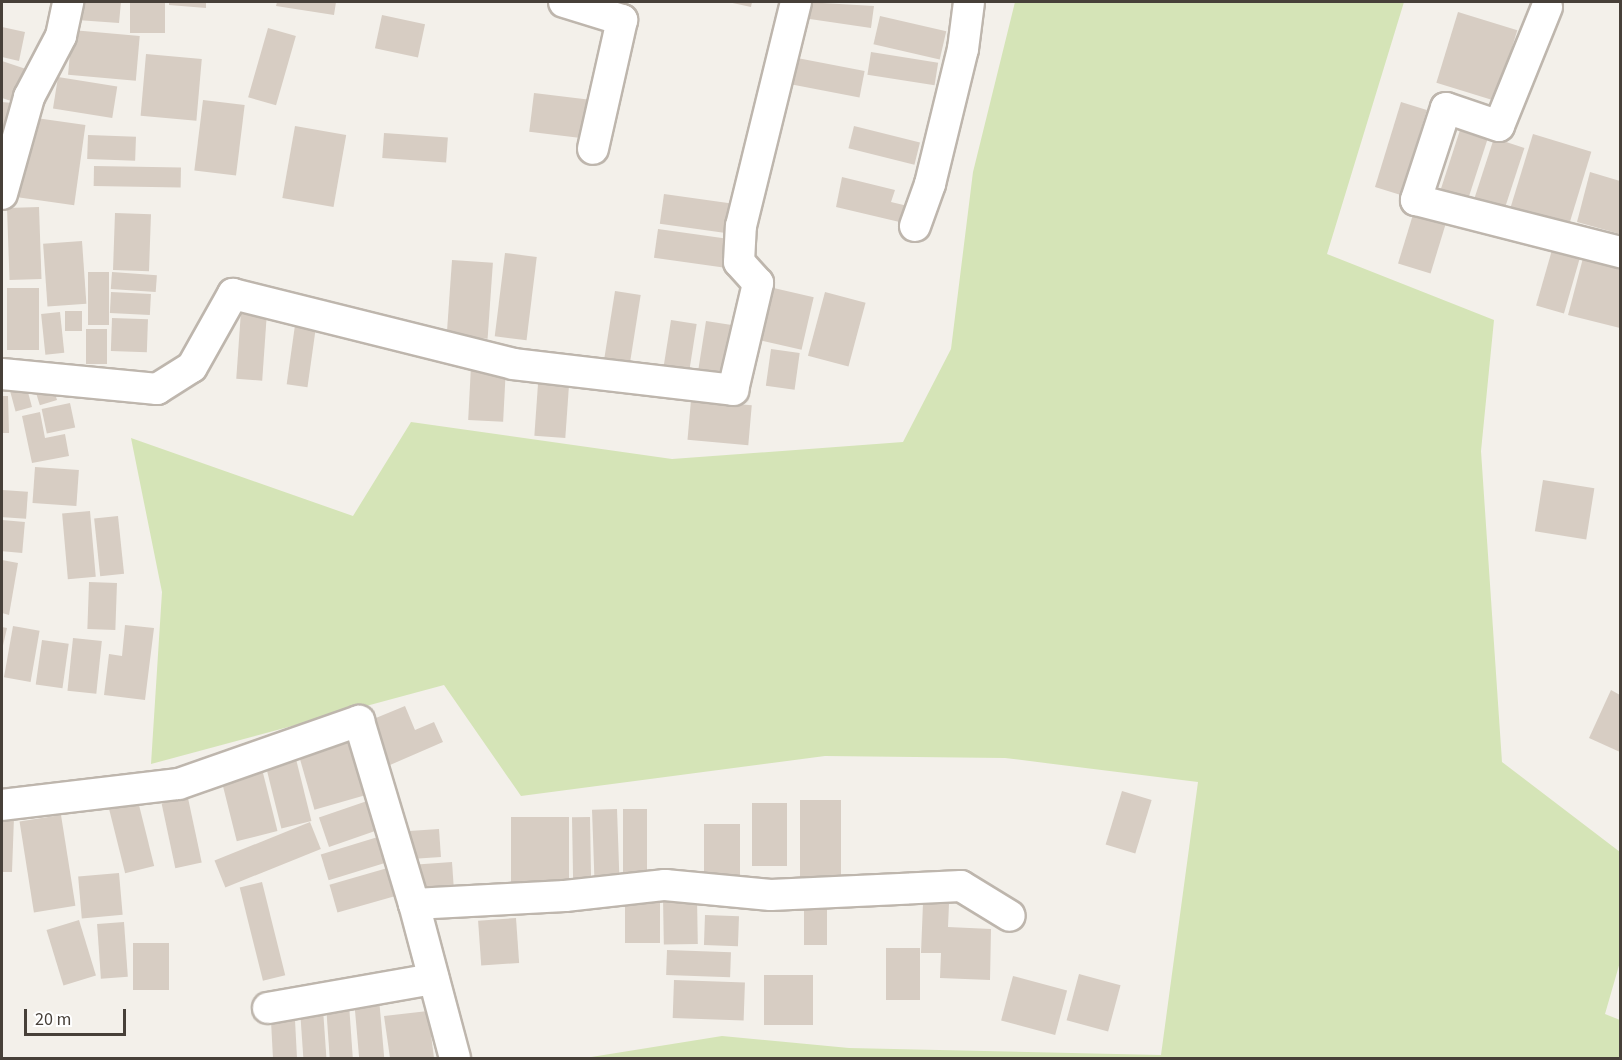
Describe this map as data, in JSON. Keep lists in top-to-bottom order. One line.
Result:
{"scale_bar":"20 m"}
